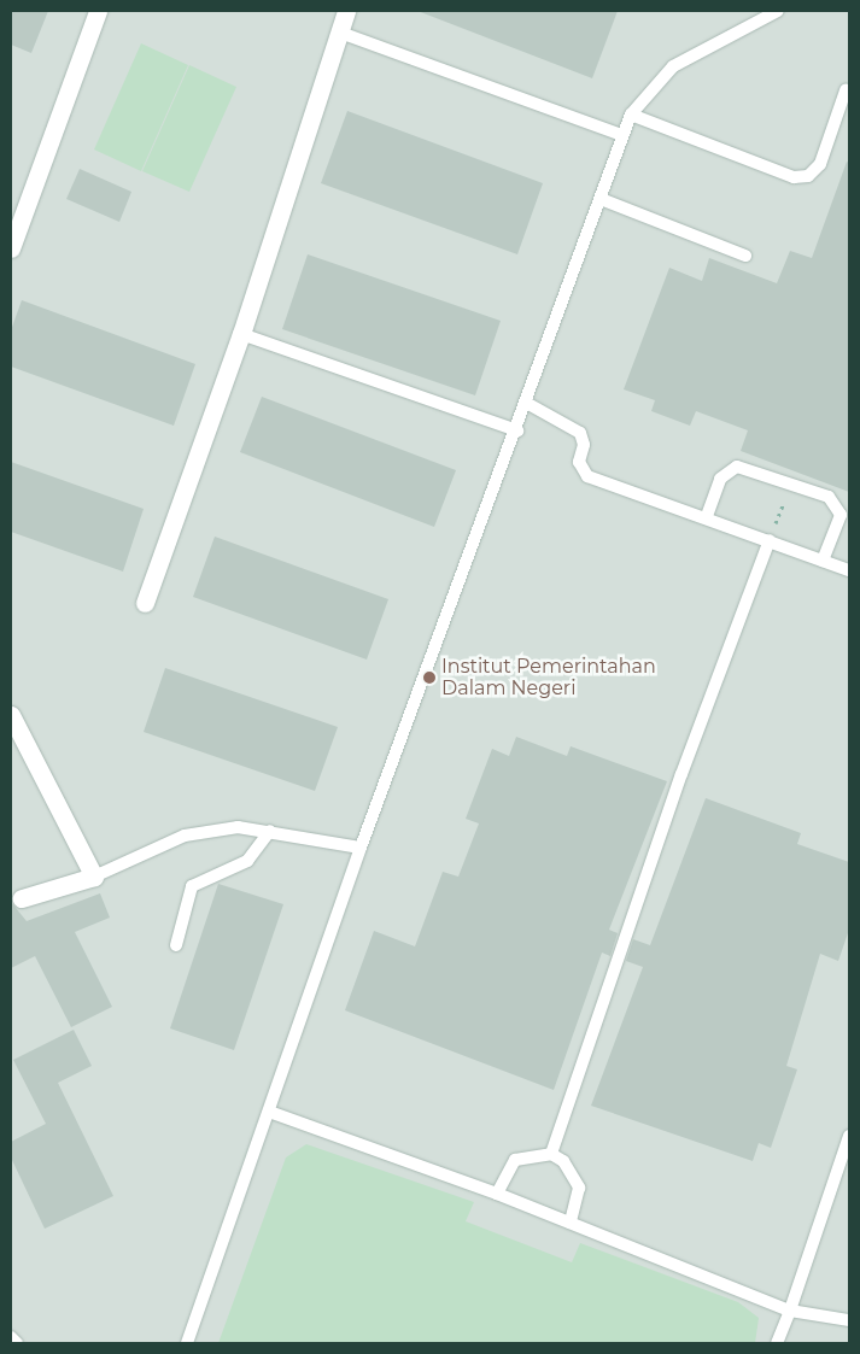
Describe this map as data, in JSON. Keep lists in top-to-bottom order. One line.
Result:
{"places":["Institut Pemerintahan Dalam Negeri"]}
